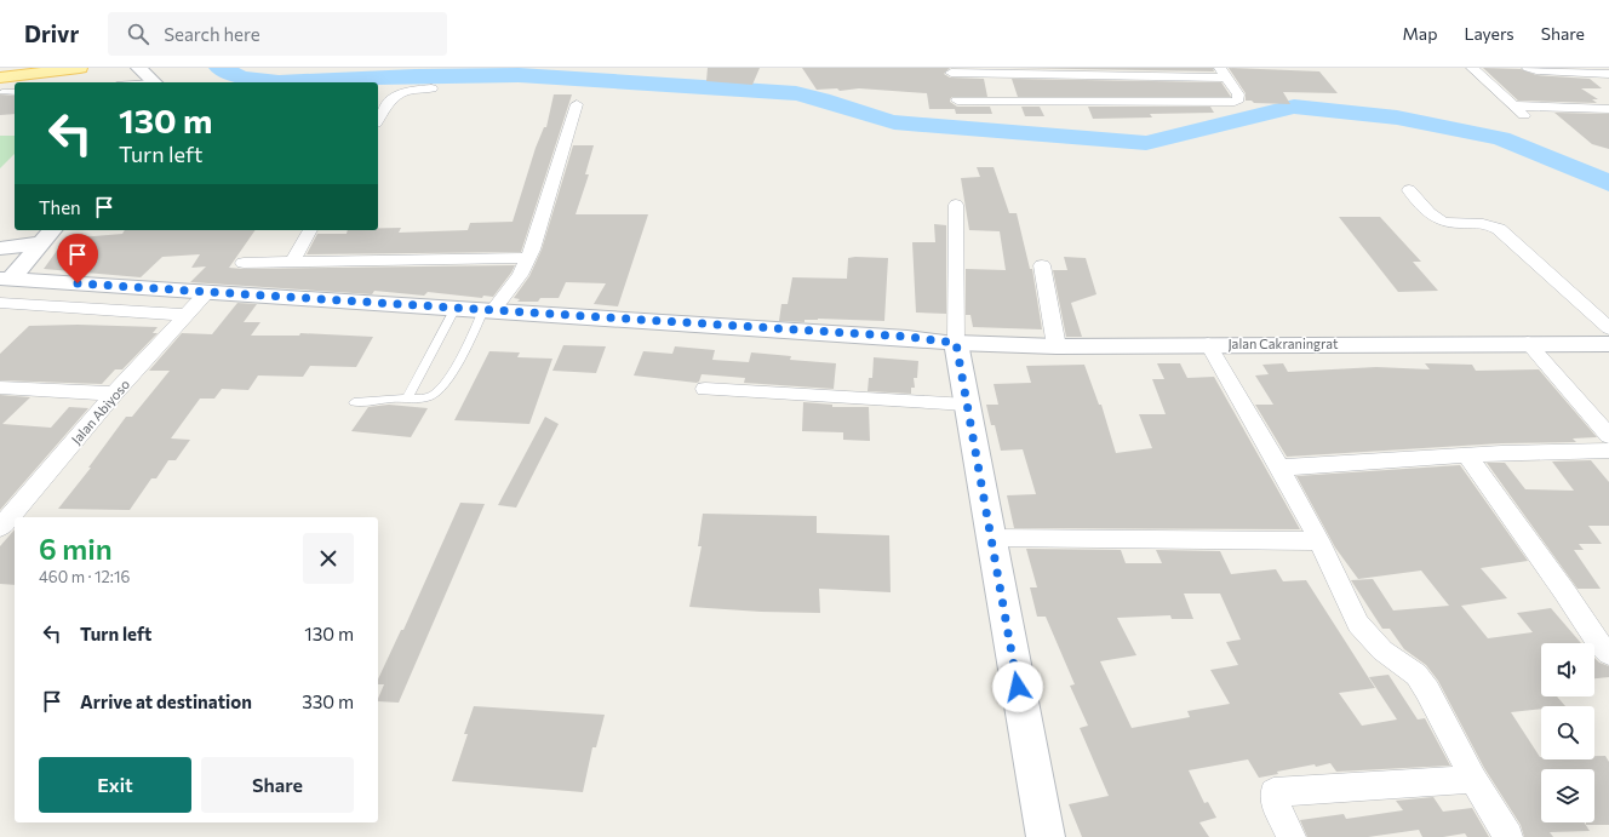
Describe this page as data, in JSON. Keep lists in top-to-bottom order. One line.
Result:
{"streets":{"main road":["Jalan Cakraningrat"],"street":["Jalan Abiyoso"]},"crossings":[["Jalan Cakraningrat","Jalan Abiyoso"]],"page":{"header":"Drivr","search":"Search here","nav":["Map","Layers","Share"],"turn":["130 m","Turn left"],"then":"Then","heading":["6 min","460 m · 12:16"],"list":[{"name":"Turn left","value":"130 m"},{"name":"Arrive at destination","value":"330 m"}],"buttons":["Exit","Share"]}}
